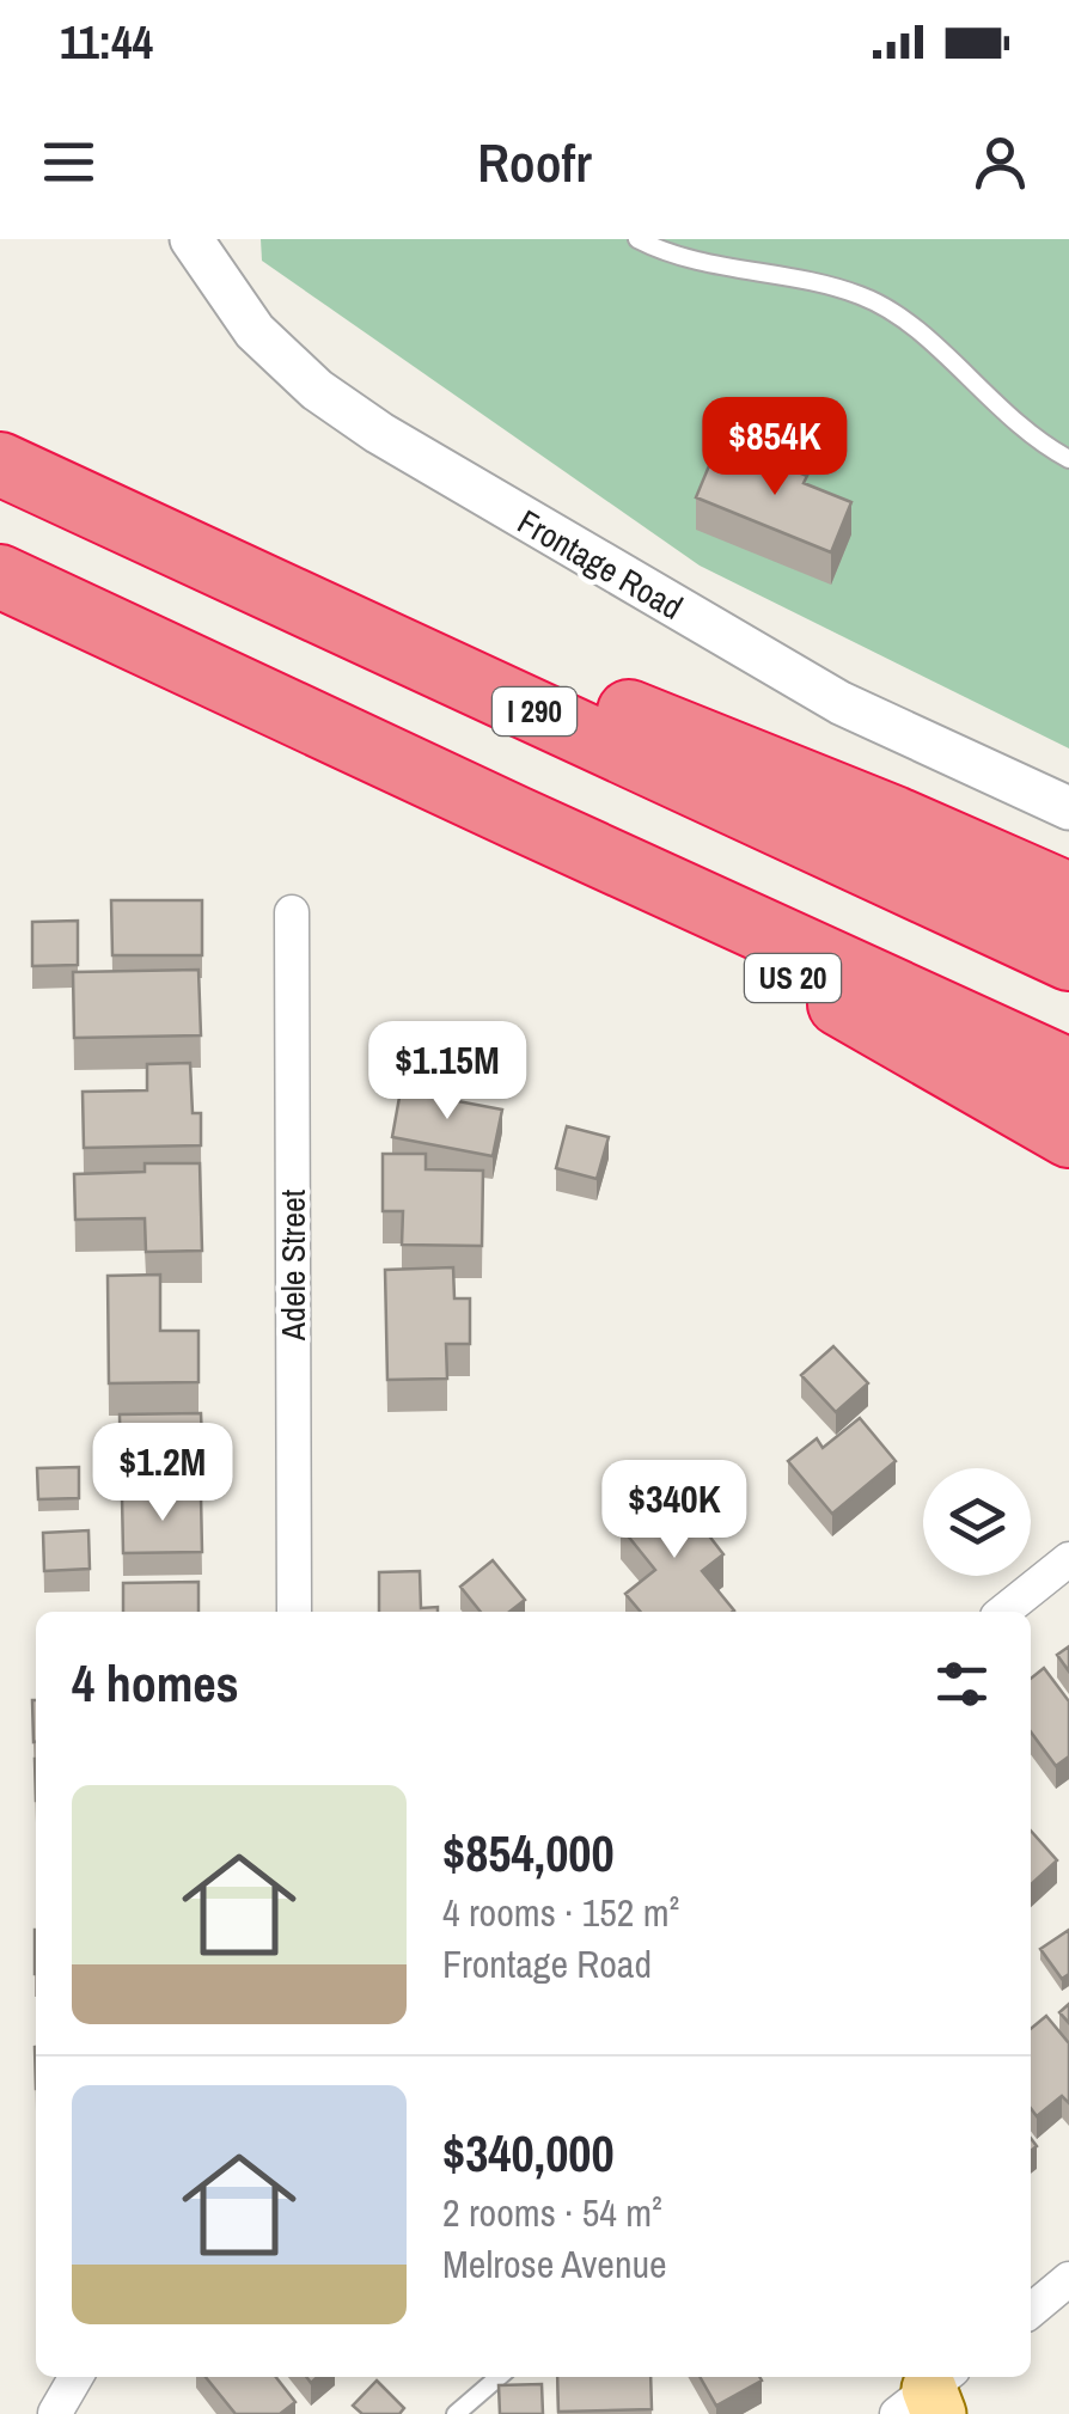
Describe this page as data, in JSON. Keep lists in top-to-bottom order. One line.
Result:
{"streets":{"highway":["I 290","US 20"],"street":["Frontage Road","Adele Street"]},"page":{"status":"11:44","header":"Roofr","price":["$854K","$1.15M","$1.2M","$340K"],"heading":"4 homes","list":[{"name":"$854,000","note":"4 rooms · 152 m² · Frontage Road"},{"name":"$340,000","note":"2 rooms · 54 m² · Melrose Avenue"}]}}
